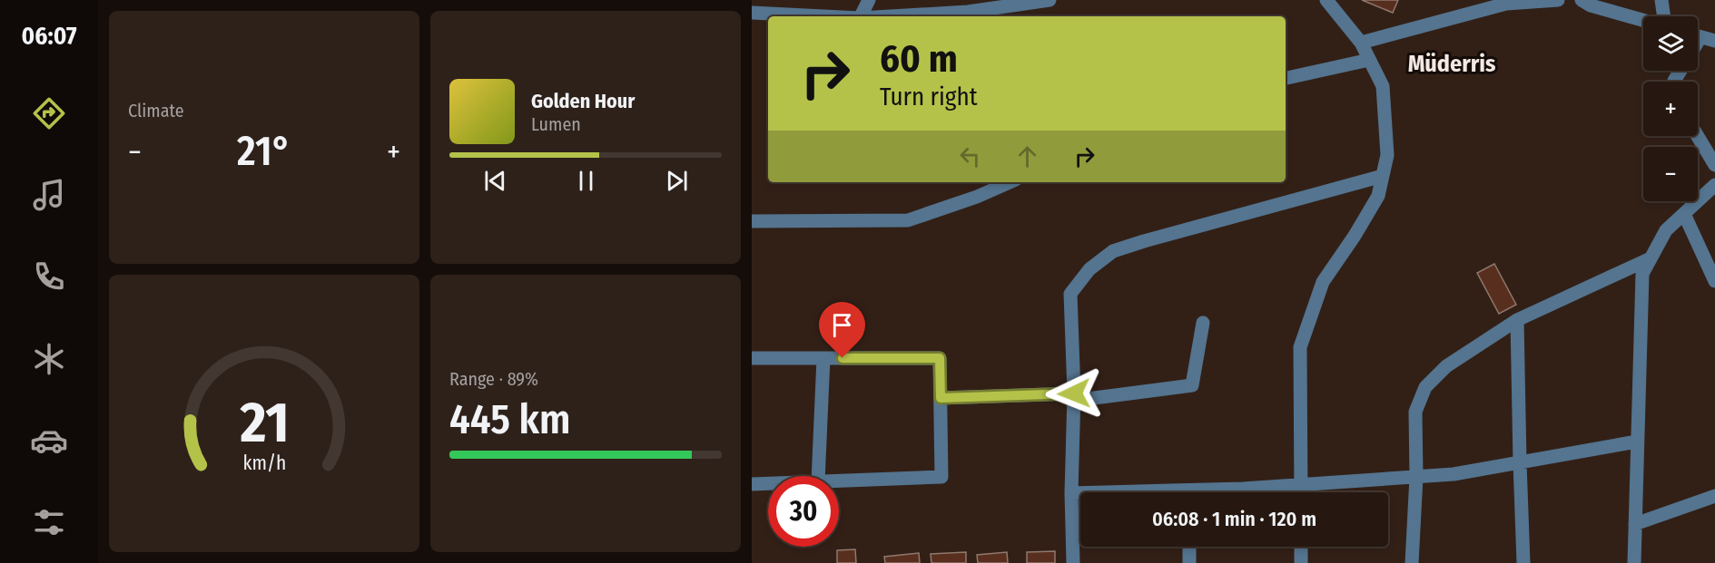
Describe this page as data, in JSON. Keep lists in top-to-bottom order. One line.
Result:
{"districts":["Müderris"],"page":{"tabs":"06:07","tile":["Climate",["Range · 89%","445 km"]],"map_buttons":["+","−"],"turn":["60 m","Turn right"],"song":["Golden Hour","Lumen"],"heat":["−","21°","+"],"limit":"30","trip":"06:08 · 1 min · 120 m","gauge":["21","km/h"]}}
